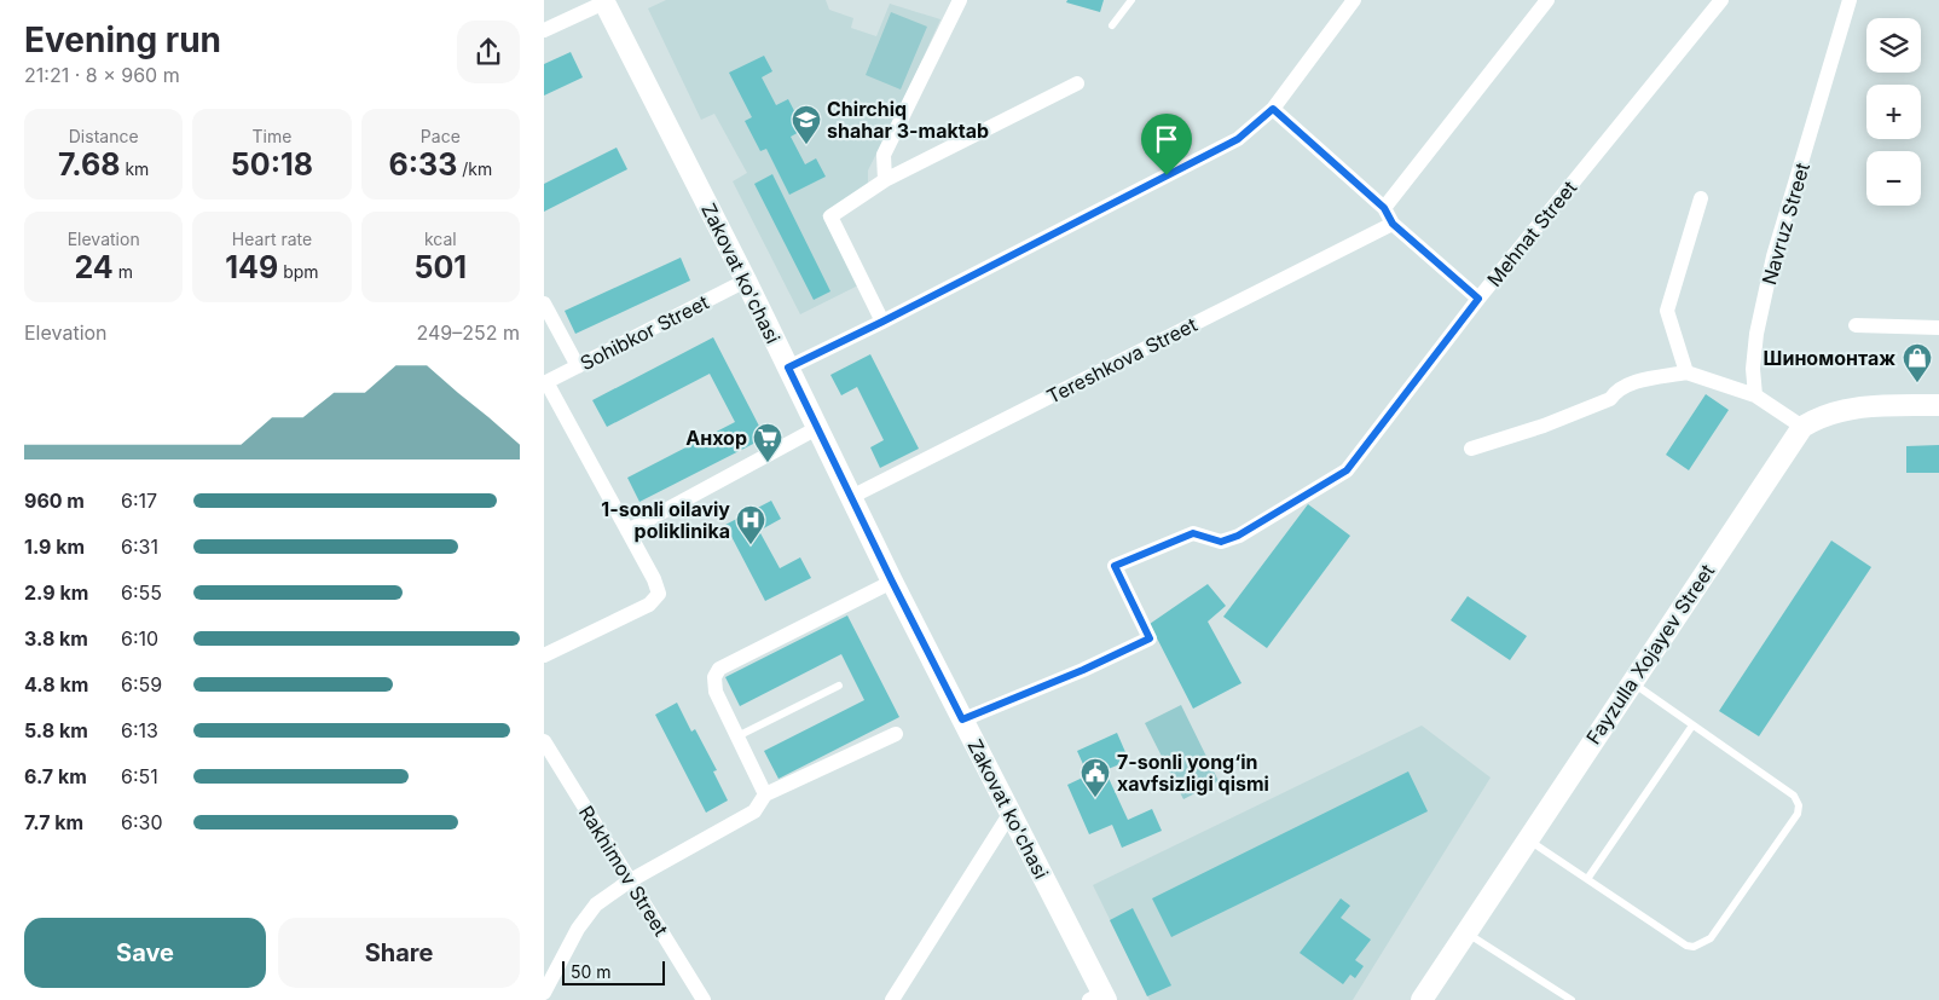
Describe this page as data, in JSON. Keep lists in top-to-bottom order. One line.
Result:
{"streets":{"main road":["Zakovat ko'chasi","Fayzulla Xojayev Street"],"street":["Navruz Street","Mehnat Street","Sohibkor Street","Tereshkova Street","Rakhimov Street"]},"crossings":[["Mehnat Street","Zakovat ko'chasi"],["Zakovat ko'chasi","Sohibkor Street"],["Zakovat ko'chasi","Tereshkova Street"]],"places":{"school or university":["Chirchiq shahar 3-maktab"],"shop":["Шиномонтаж"],"supermarket":["Анхор"],"hospital":["1-sonli oilaviy poliklinika"],"public building":["7-sonli yong‘in xavfsizligi qismi"]},"scale_bar":"50 m","page":{"heading":["Evening run","21:21 · 8 × 960 m"],"map_buttons":["+","−"],"stats":[["Distance","7.68 km"],["Time","50:18"],["Pace","6:33 /km"],["Elevation","24 m"],["Heart rate","149 bpm"],["kcal","501"]],"chart":["Elevation","249–252 m"],"list":[{"name":"960 m","note":"6:17"},{"name":"1.9 km","note":"6:31"},{"name":"2.9 km","note":"6:55"},{"name":"3.8 km","note":"6:10"},{"name":"4.8 km","note":"6:59"},{"name":"5.8 km","note":"6:13"},{"name":"6.7 km","note":"6:51"},{"name":"7.7 km","note":"6:30"}],"buttons":["Save","Share"],"scale":"50 m"}}
